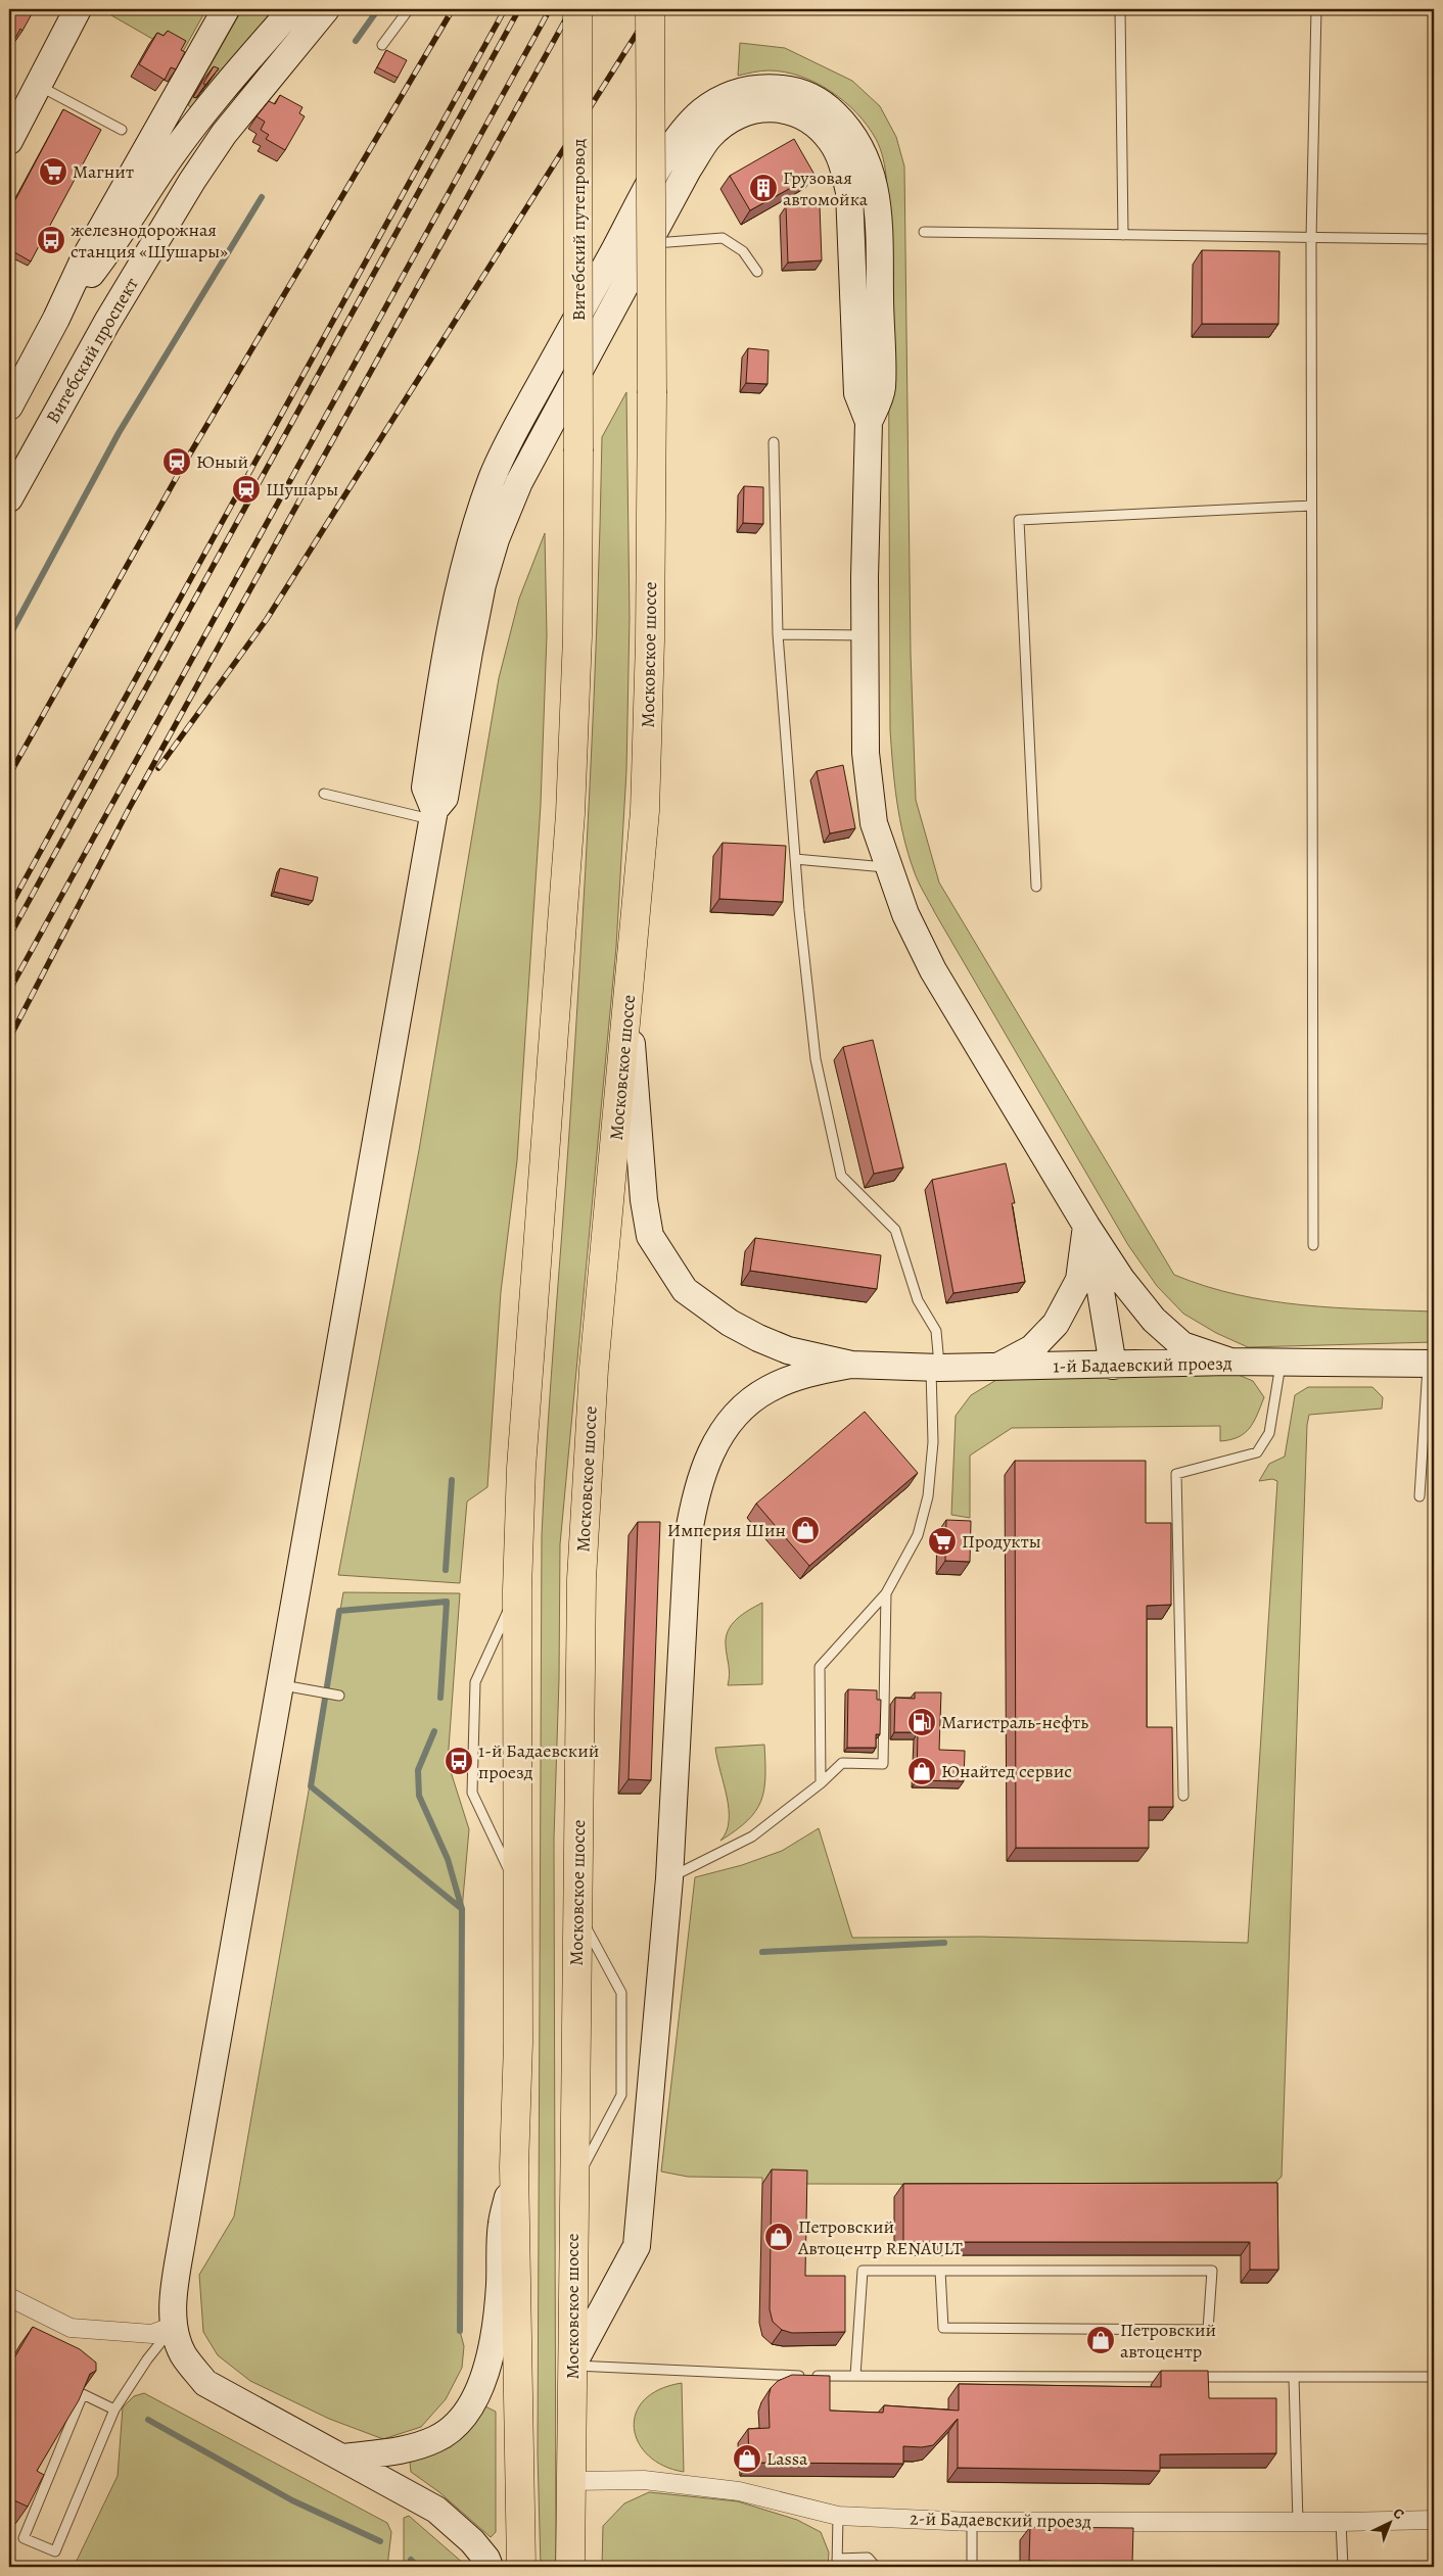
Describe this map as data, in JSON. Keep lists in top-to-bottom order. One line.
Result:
{"streets":{"highway":["Витебский путепровод","Московское шоссе"],"street":["Витебский проспект","1-й Бадаевский проезд","2-й Бадаевский проезд"]},"crossings":[["Московское шоссе","2-й Бадаевский проезд"]],"places":{"supermarket":["Магнит","Продукты"],"building":["Грузовая автомойка"],"bus stop":["железнодорожная станция «Шушары»","1-й Бадаевский проезд"],"station":["Юный","Шушары"],"shop":["Империя Шин","Юнайтед сервис","Петровский Автоцентр RENAULT","Петровский автоцентр","Lassa"],"fuel station":["Магистраль-нефть"]},"north":"top right"}
